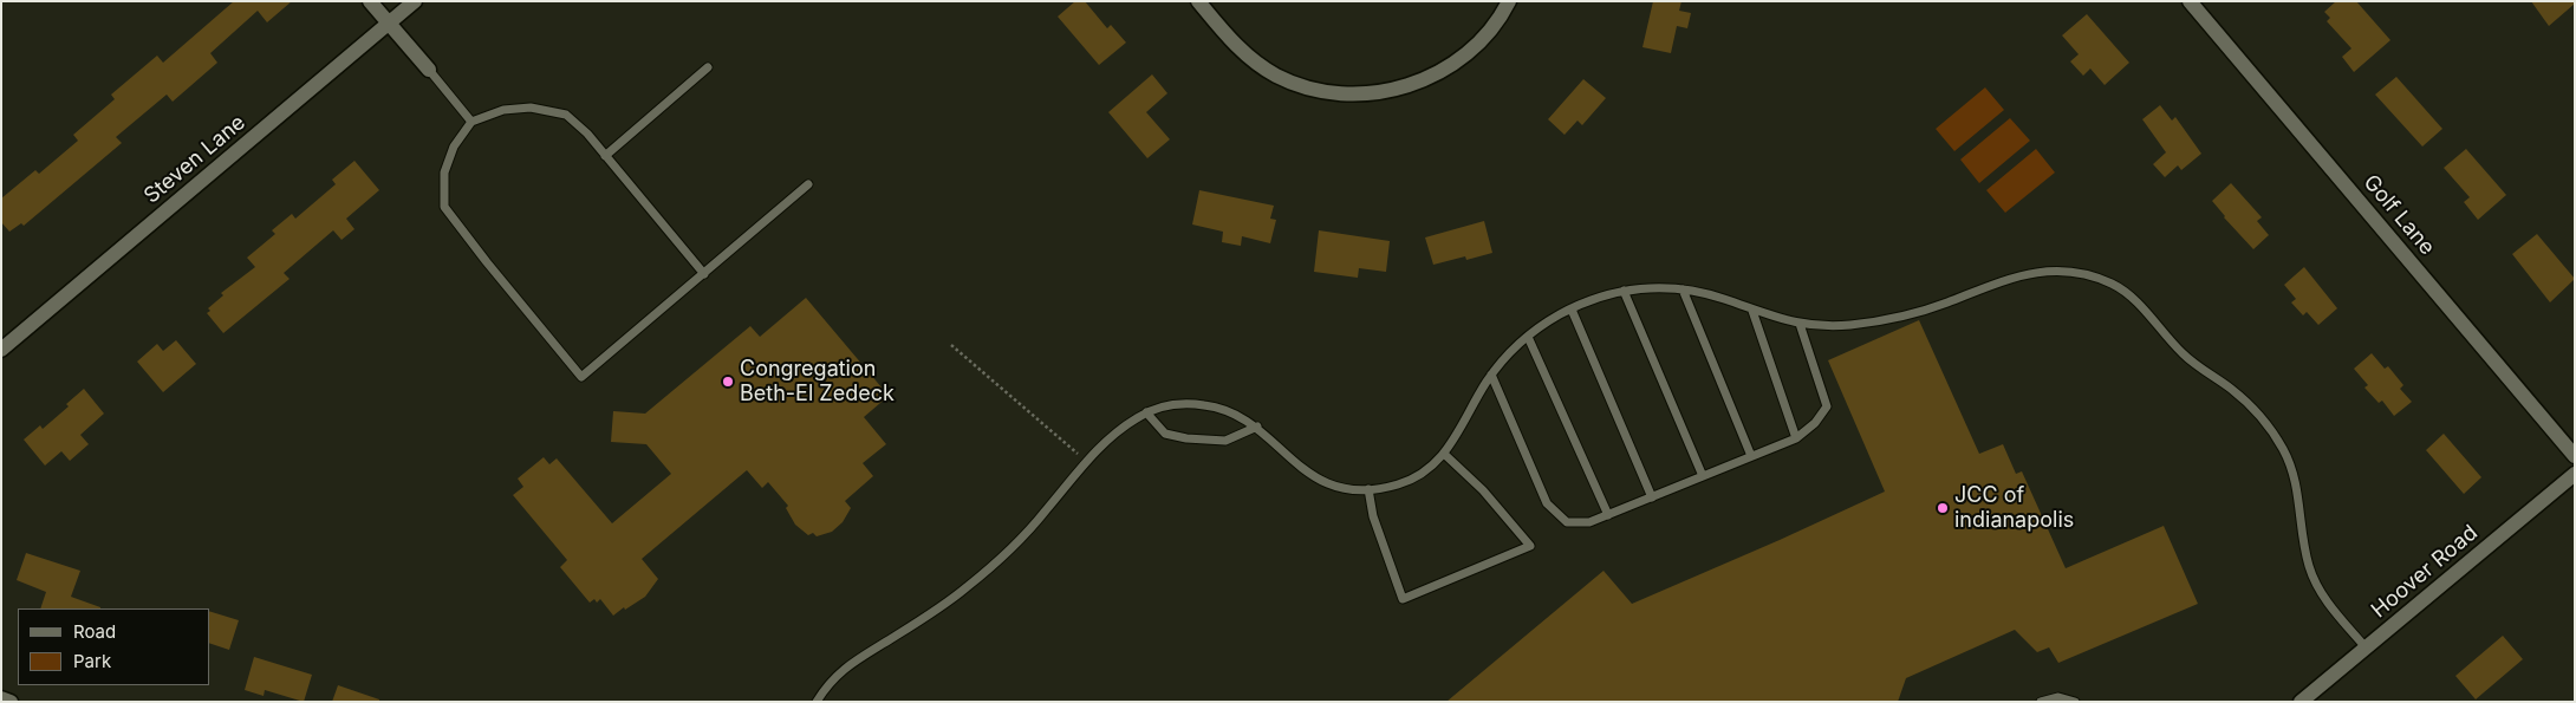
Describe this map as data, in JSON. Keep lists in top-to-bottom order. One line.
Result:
{"streets":{"street":["Steven Lane","Golf Lane","Hoover Road"]},"places":["Congregation Beth-El Zedeck","JCC of indianapolis"],"legend":["Road","Park"]}
